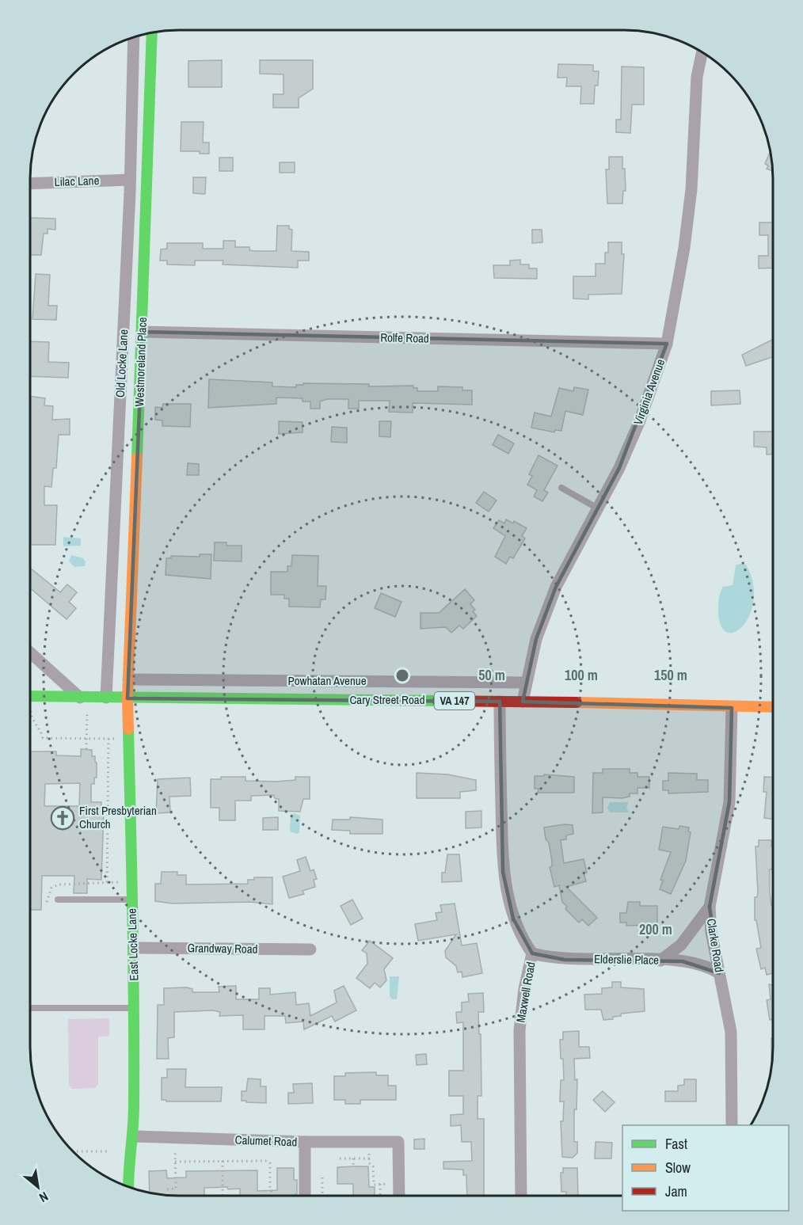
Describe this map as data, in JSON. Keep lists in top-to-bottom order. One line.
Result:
{"streets":{"street":["Lilac Lane","Rolfe Road","Westmoreland Place","Old Locke Lane","Virginia Avenue","Powhatan Avenue","Cary Street Road","VA 147","East Locke Lane","Clarke Road","Grandway Road","Elderslie Place","Maxwell Road","Calumet Road"]},"crossings":[["Lilac Lane","Old Locke Lane"],["Rolfe Road","Westmoreland Place"],["Rolfe Road","Virginia Avenue"],["Westmoreland Place","Powhatan Avenue"],["Westmoreland Place","Cary Street Road"],["Westmoreland Place","East Locke Lane"],["Old Locke Lane","Cary Street Road"],["Virginia Avenue","Powhatan Avenue"],["Virginia Avenue","Cary Street Road"],["Cary Street Road","East Locke Lane"],["Cary Street Road","Clarke Road"],["Cary Street Road","Maxwell Road"],["East Locke Lane","Grandway Road"],["East Locke Lane","Calumet Road"],["Clarke Road","Elderslie Place"],["Elderslie Place","Maxwell Road"]],"places":{"church":["First Presbyterian Church"]},"legend":["Fast","Slow","Jam"],"north":"bottom right","rings":["50 m","100 m","150 m","200 m"]}
